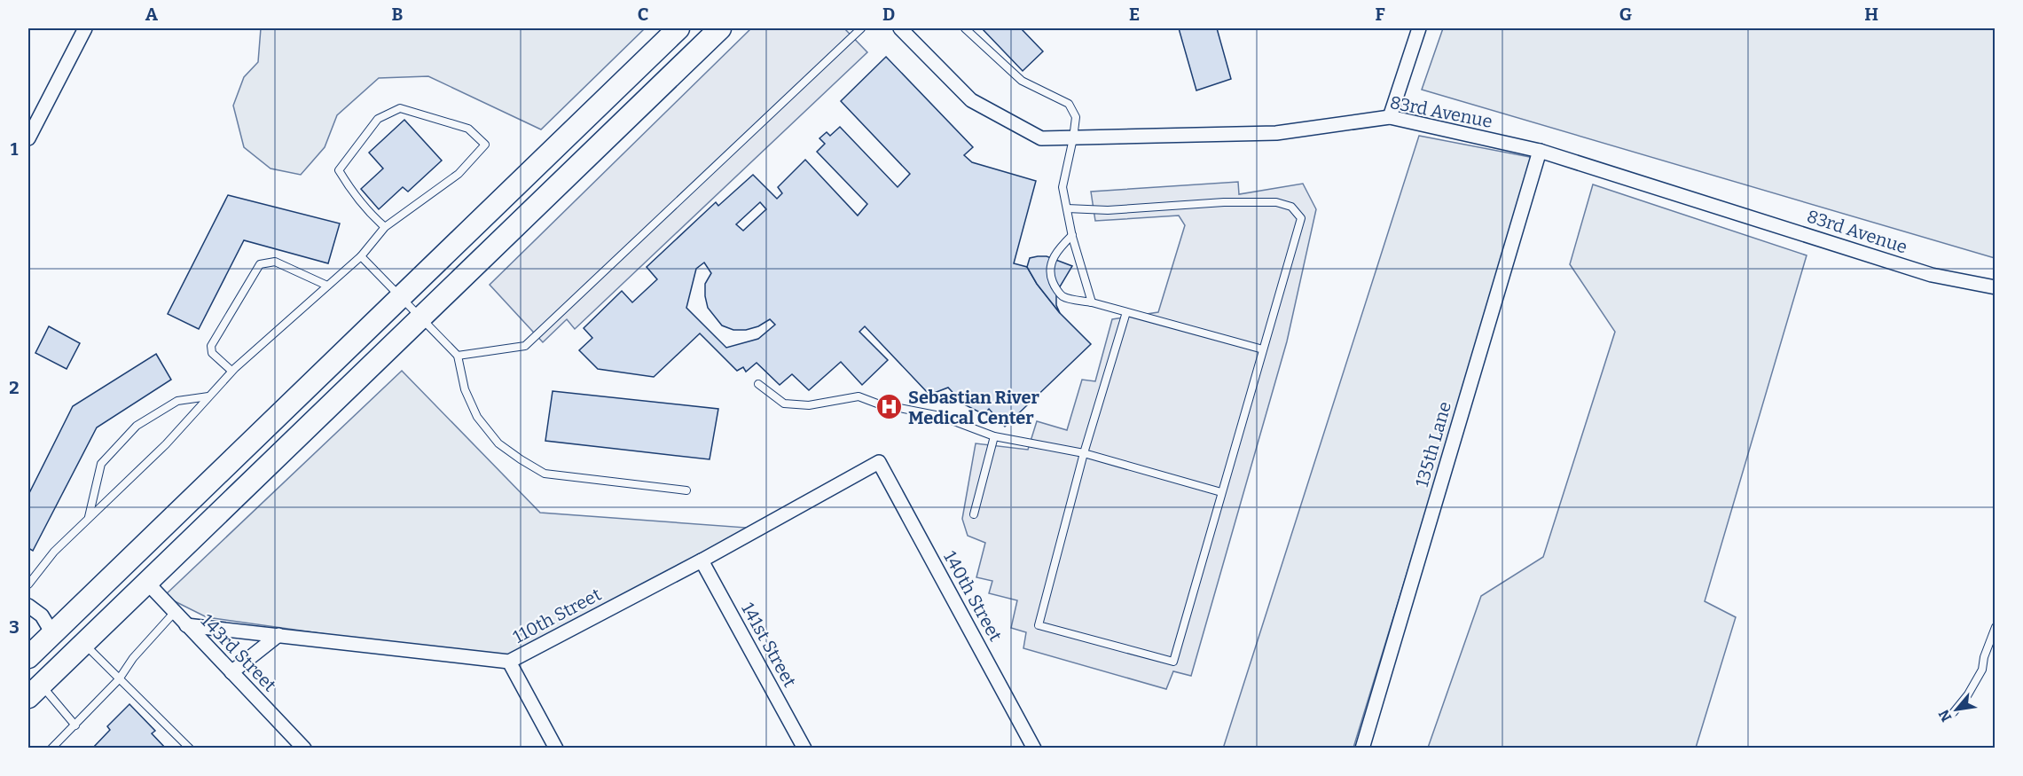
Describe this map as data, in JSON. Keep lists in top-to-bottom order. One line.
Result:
{"streets":{"street":["83rd Avenue","135th Lane","140th Street","110th Street","141st Street","143rd Street"]},"crossings":[["83rd Avenue","135th Lane"],["140th Street","110th Street"],["110th Street","141st Street"],["110th Street","143rd Street"]],"places":{"hospital":["Sebastian River Medical Center"]},"north":"bottom left","grid":{"columns":["A","B","C","D","E","F","G","H"],"rows":["1","2","3"]}}
